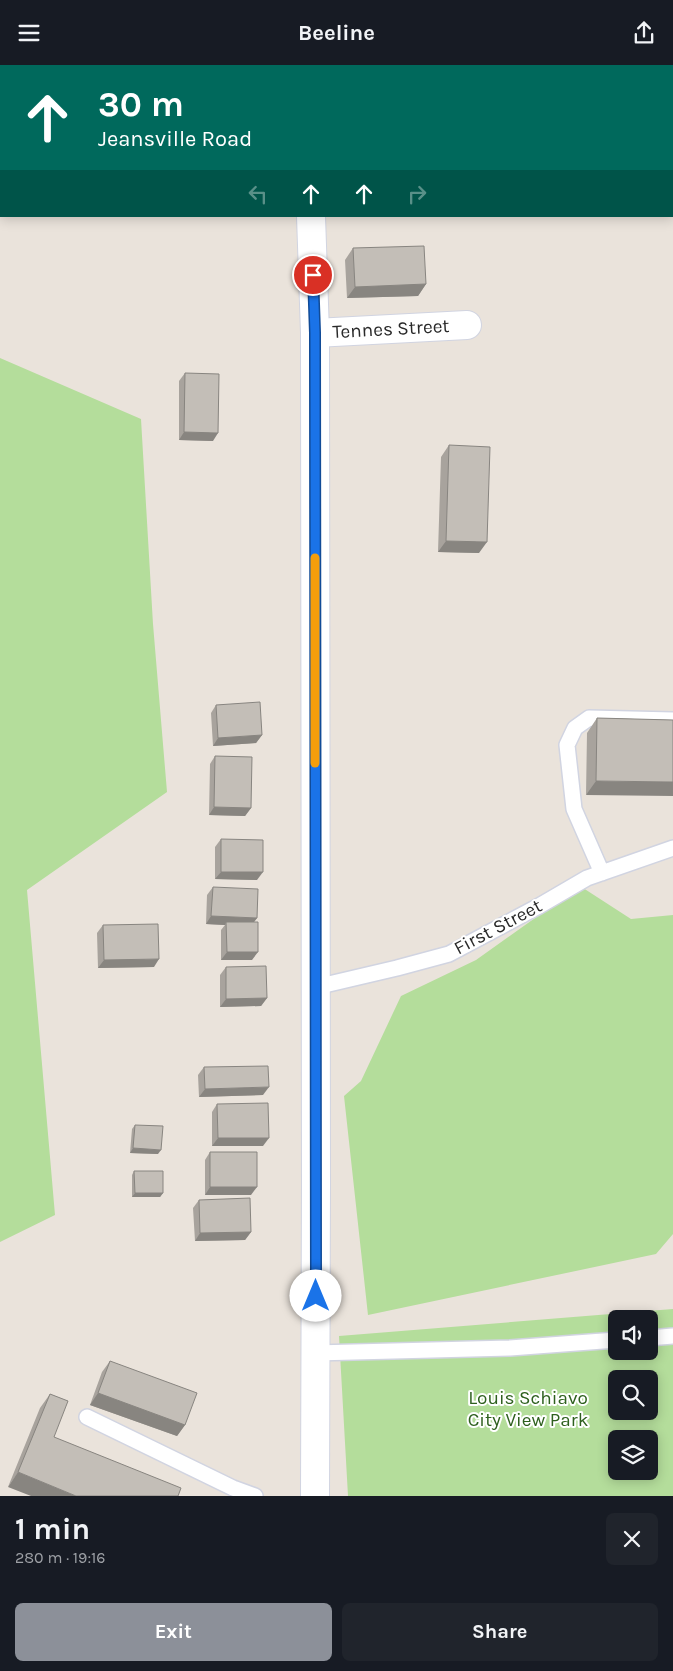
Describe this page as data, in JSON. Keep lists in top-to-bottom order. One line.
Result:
{"streets":{"street":["Tennes Street"],"lane":["First Street"]},"parks":["Louis Schiavo City View Park"],"page":{"header":"Beeline","turn":["30 m","Jeansville Road"],"heading":["1 min","280 m · 19:16"],"buttons":["Exit","Share"]}}
